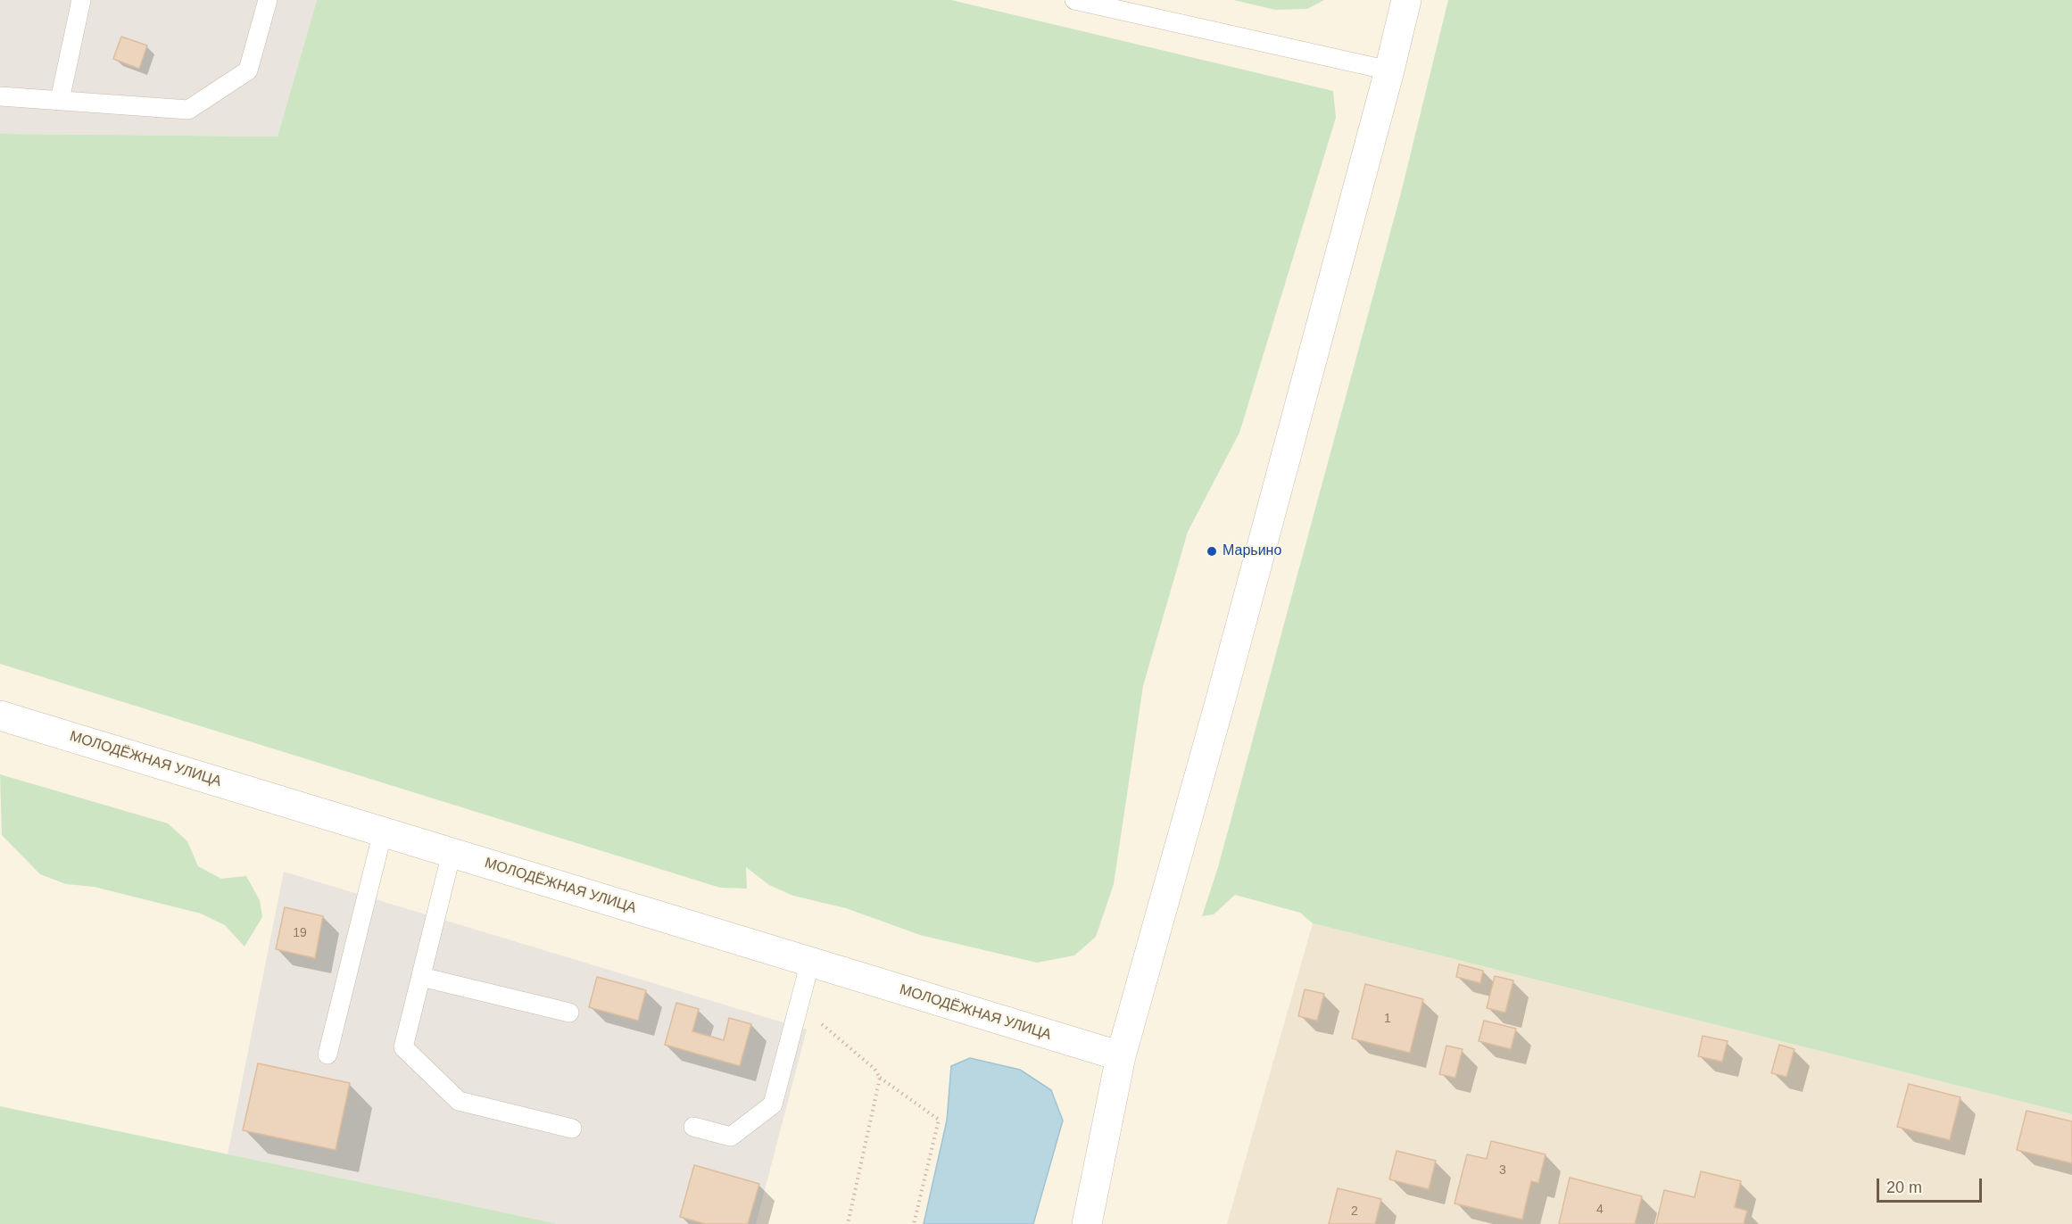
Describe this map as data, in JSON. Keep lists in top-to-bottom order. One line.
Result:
{"streets":{"street":["МОЛОДЁЖНАЯ УЛИЦА"]},"places":["Марьино"],"house_numbers":["19","1","3","4","2"],"scale_bar":"20 m"}
